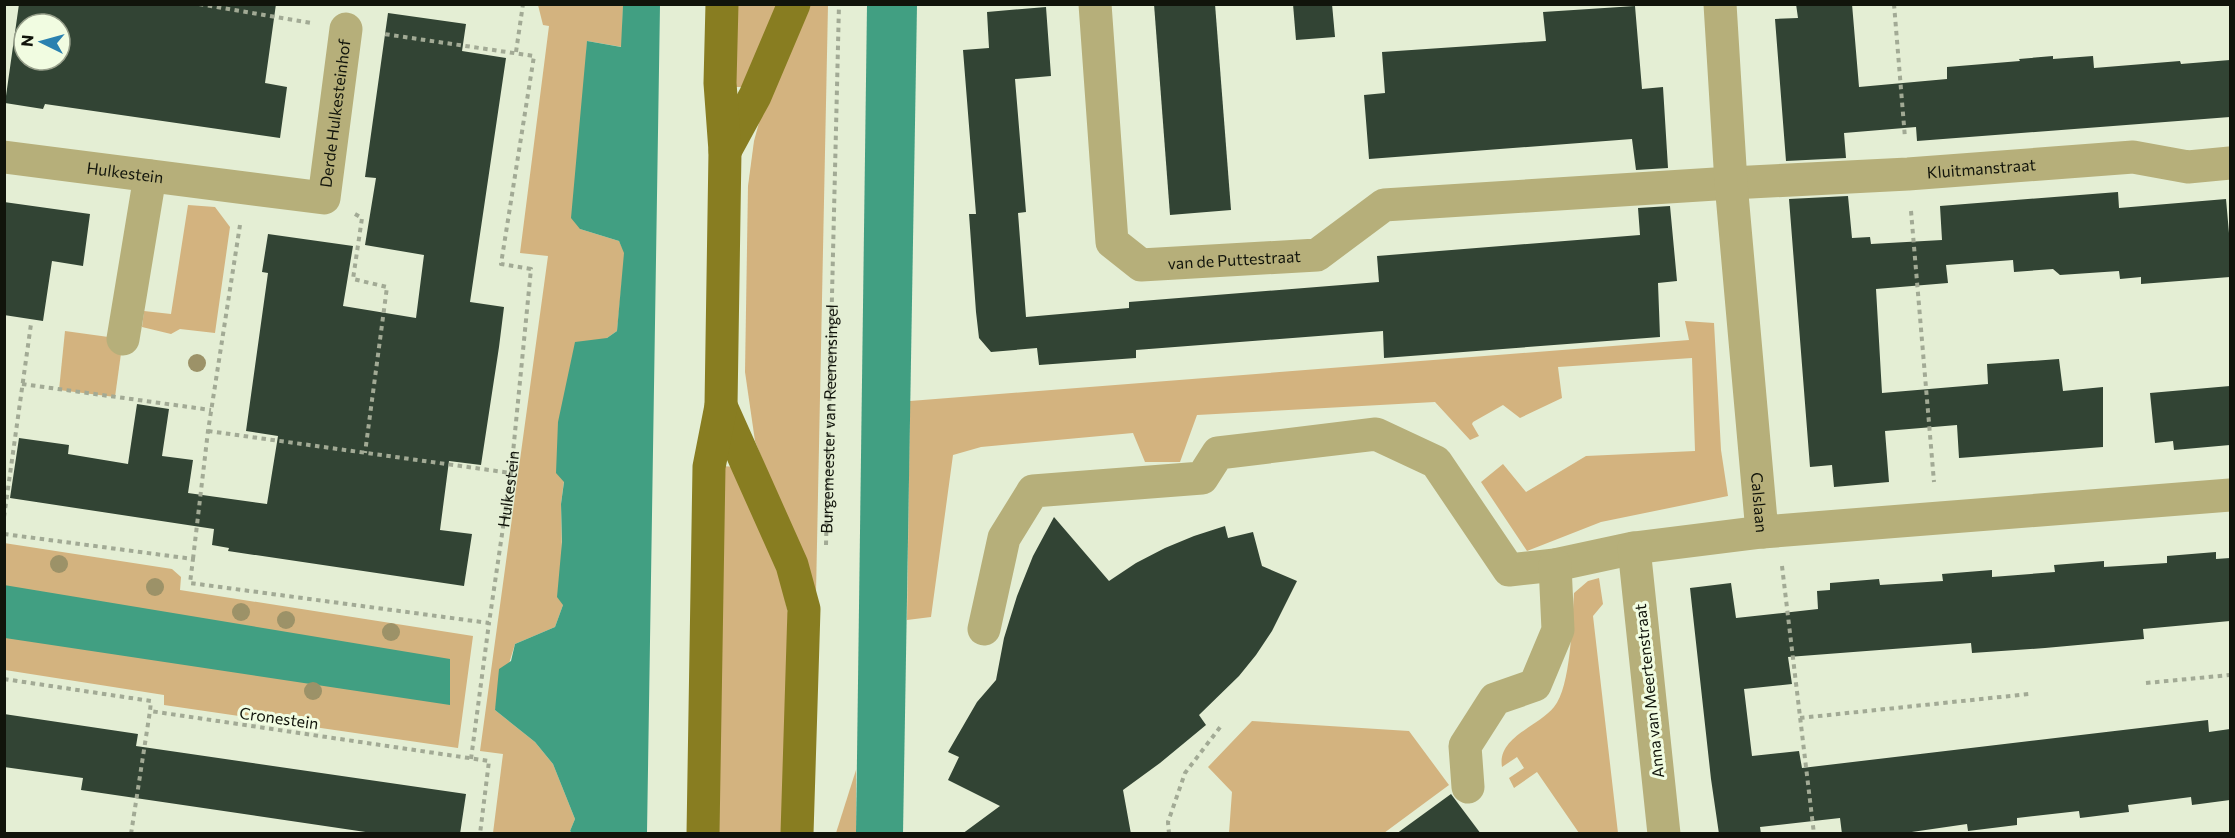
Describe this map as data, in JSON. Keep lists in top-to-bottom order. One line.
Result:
{"streets":{"street":["Derde Hulkesteinhof","Kluitmanstraat","Hulkestein","van de Puttestraat","Calslaan","Anna van Meertenstraat"],"path":["Burgemeester van Reenensingel","Cronestein"]},"crossings":[["Derde Hulkesteinhof","Hulkestein"],["Kluitmanstraat","van de Puttestraat"],["Kluitmanstraat","Calslaan"],["Hulkestein","Cronestein"],["van de Puttestraat","Calslaan"]],"north":"left"}
